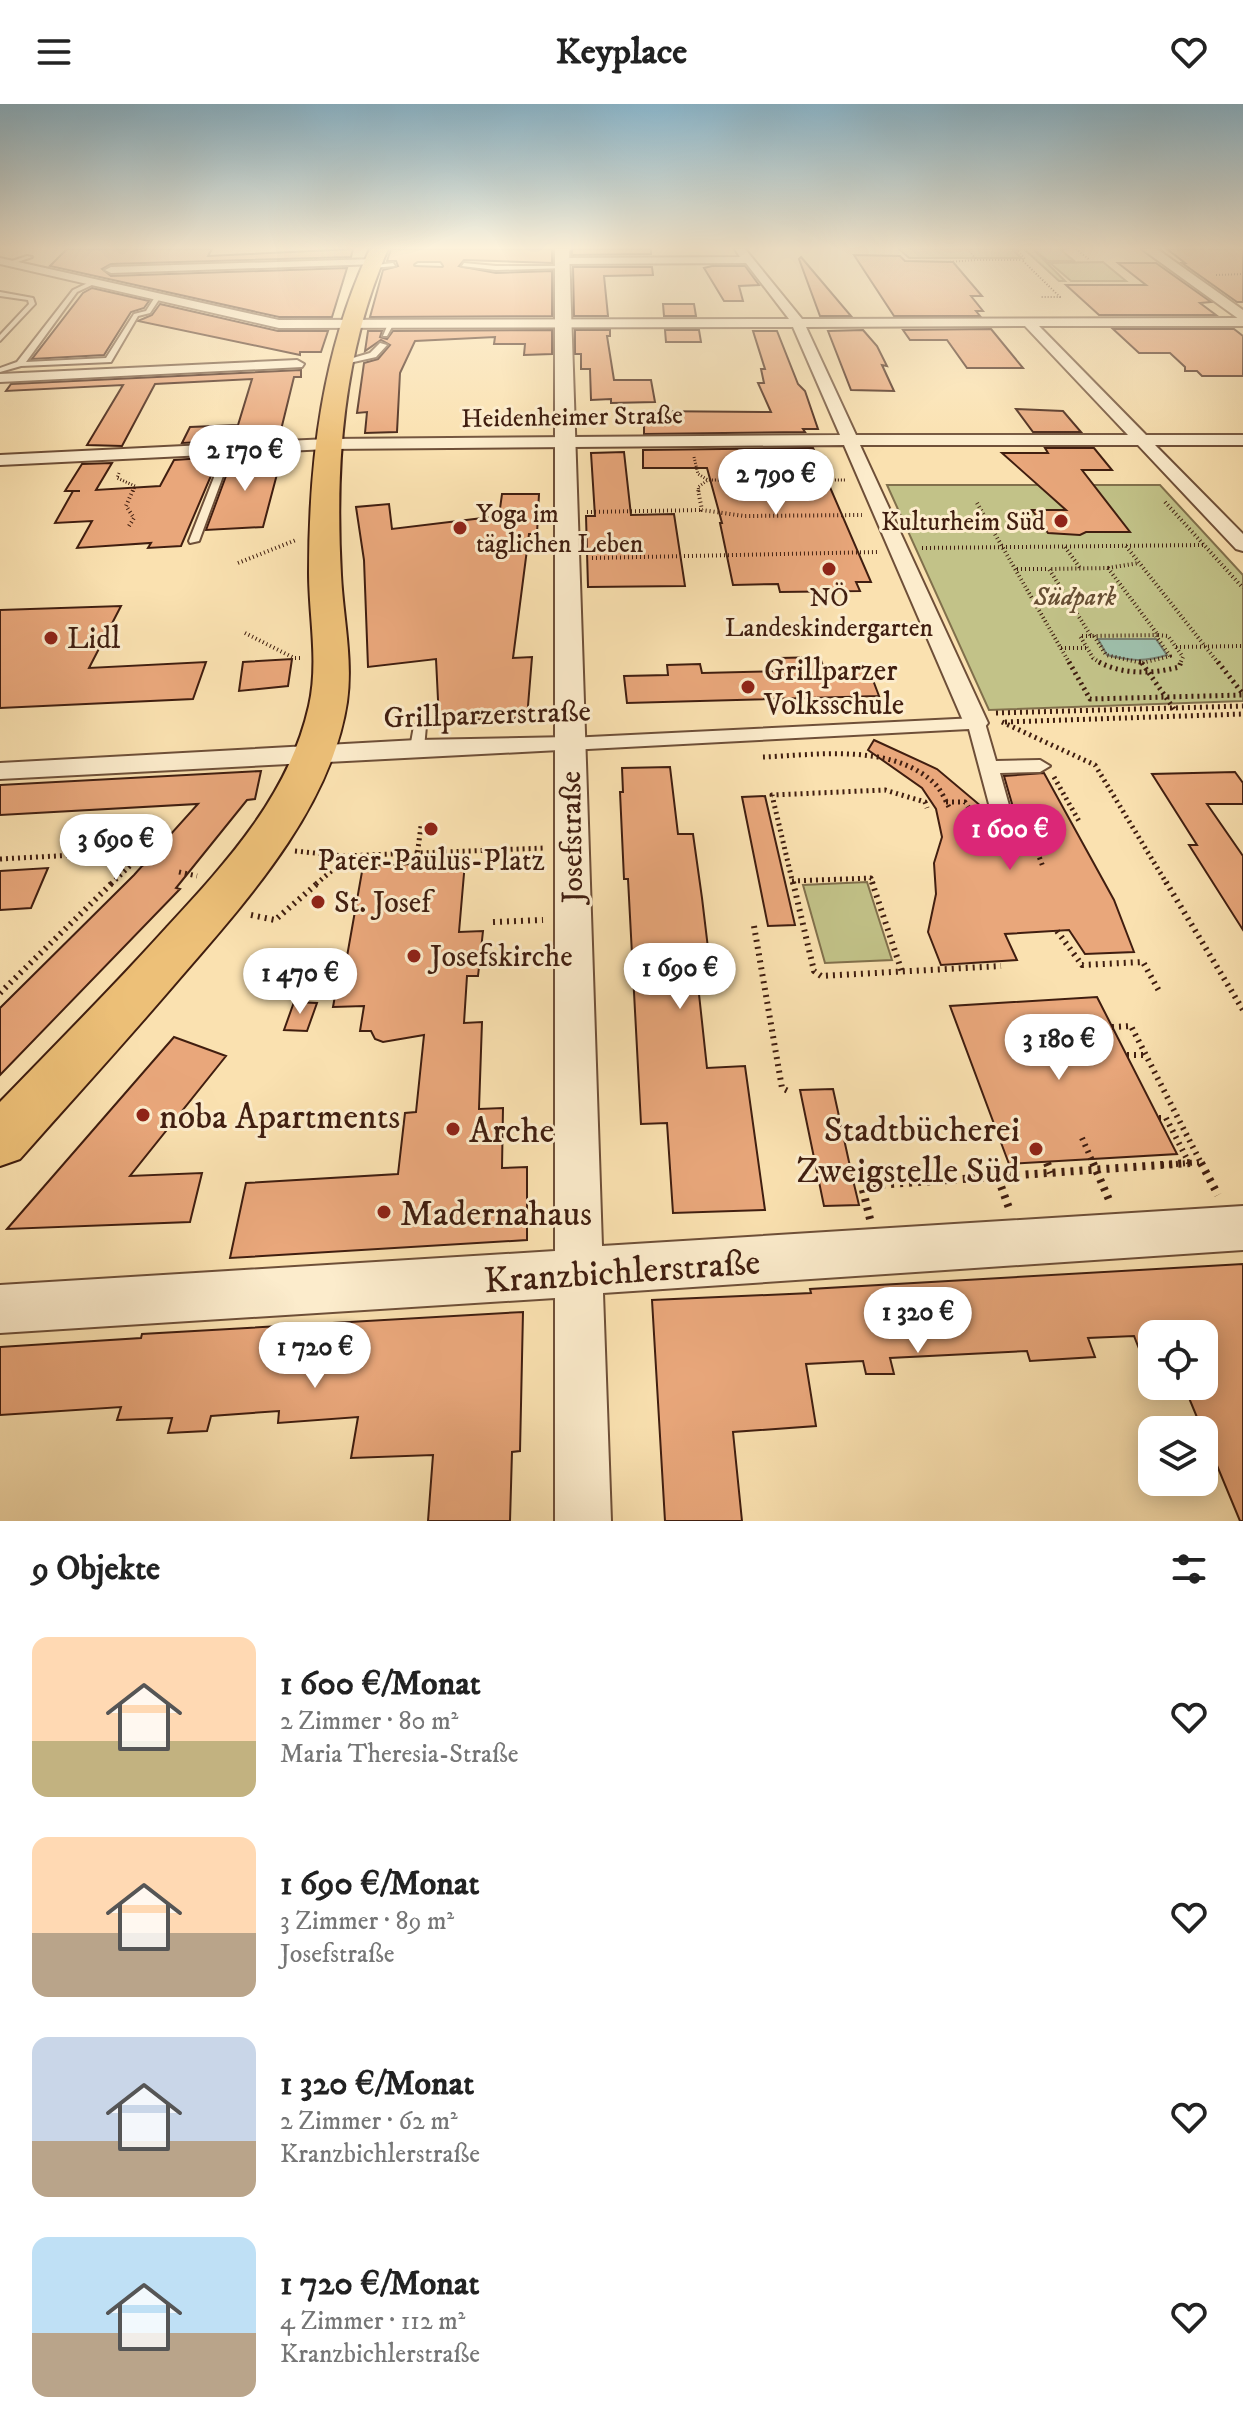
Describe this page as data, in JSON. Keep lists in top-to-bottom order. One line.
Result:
{"streets":{"street":["Heidenheimer Straße","Grillparzerstraße","Josefstraße","Kranzbichlerstraße"]},"crossings":[["Heidenheimer Straße","Josefstraße"],["Grillparzerstraße","Josefstraße"],["Josefstraße","Kranzbichlerstraße"]],"parks":["Südpark"],"places":["Kulturheim Süd","Yoga im täglichen Leben","NÖ Landeskindergarten","Lidl","Grillparzer Volksschule","Pater-Paulus-Platz","St. Josef","Josefskirche","noba Apartments","Arche","Stadtbücherei Zweigstelle Süd","Madernahaus"],"page":{"header":"Keyplace","price":["2 170 €","2 790 €","1 600 €","3 690 €","1 690 €","1 470 €","3 180 €","1 320 €","1 720 €"],"heading":"9 Objekte","list":[{"name":"1 600 €/Monat","note":"2 Zimmer · 80 m² · Maria Theresia-Straße"},{"name":"1 690 €/Monat","note":"3 Zimmer · 89 m² · Josefstraße"},{"name":"1 320 €/Monat","note":"2 Zimmer · 62 m² · Kranzbichlerstraße"},{"name":"1 720 €/Monat","note":"4 Zimmer · 112 m² · Kranzbichlerstraße"}]}}
